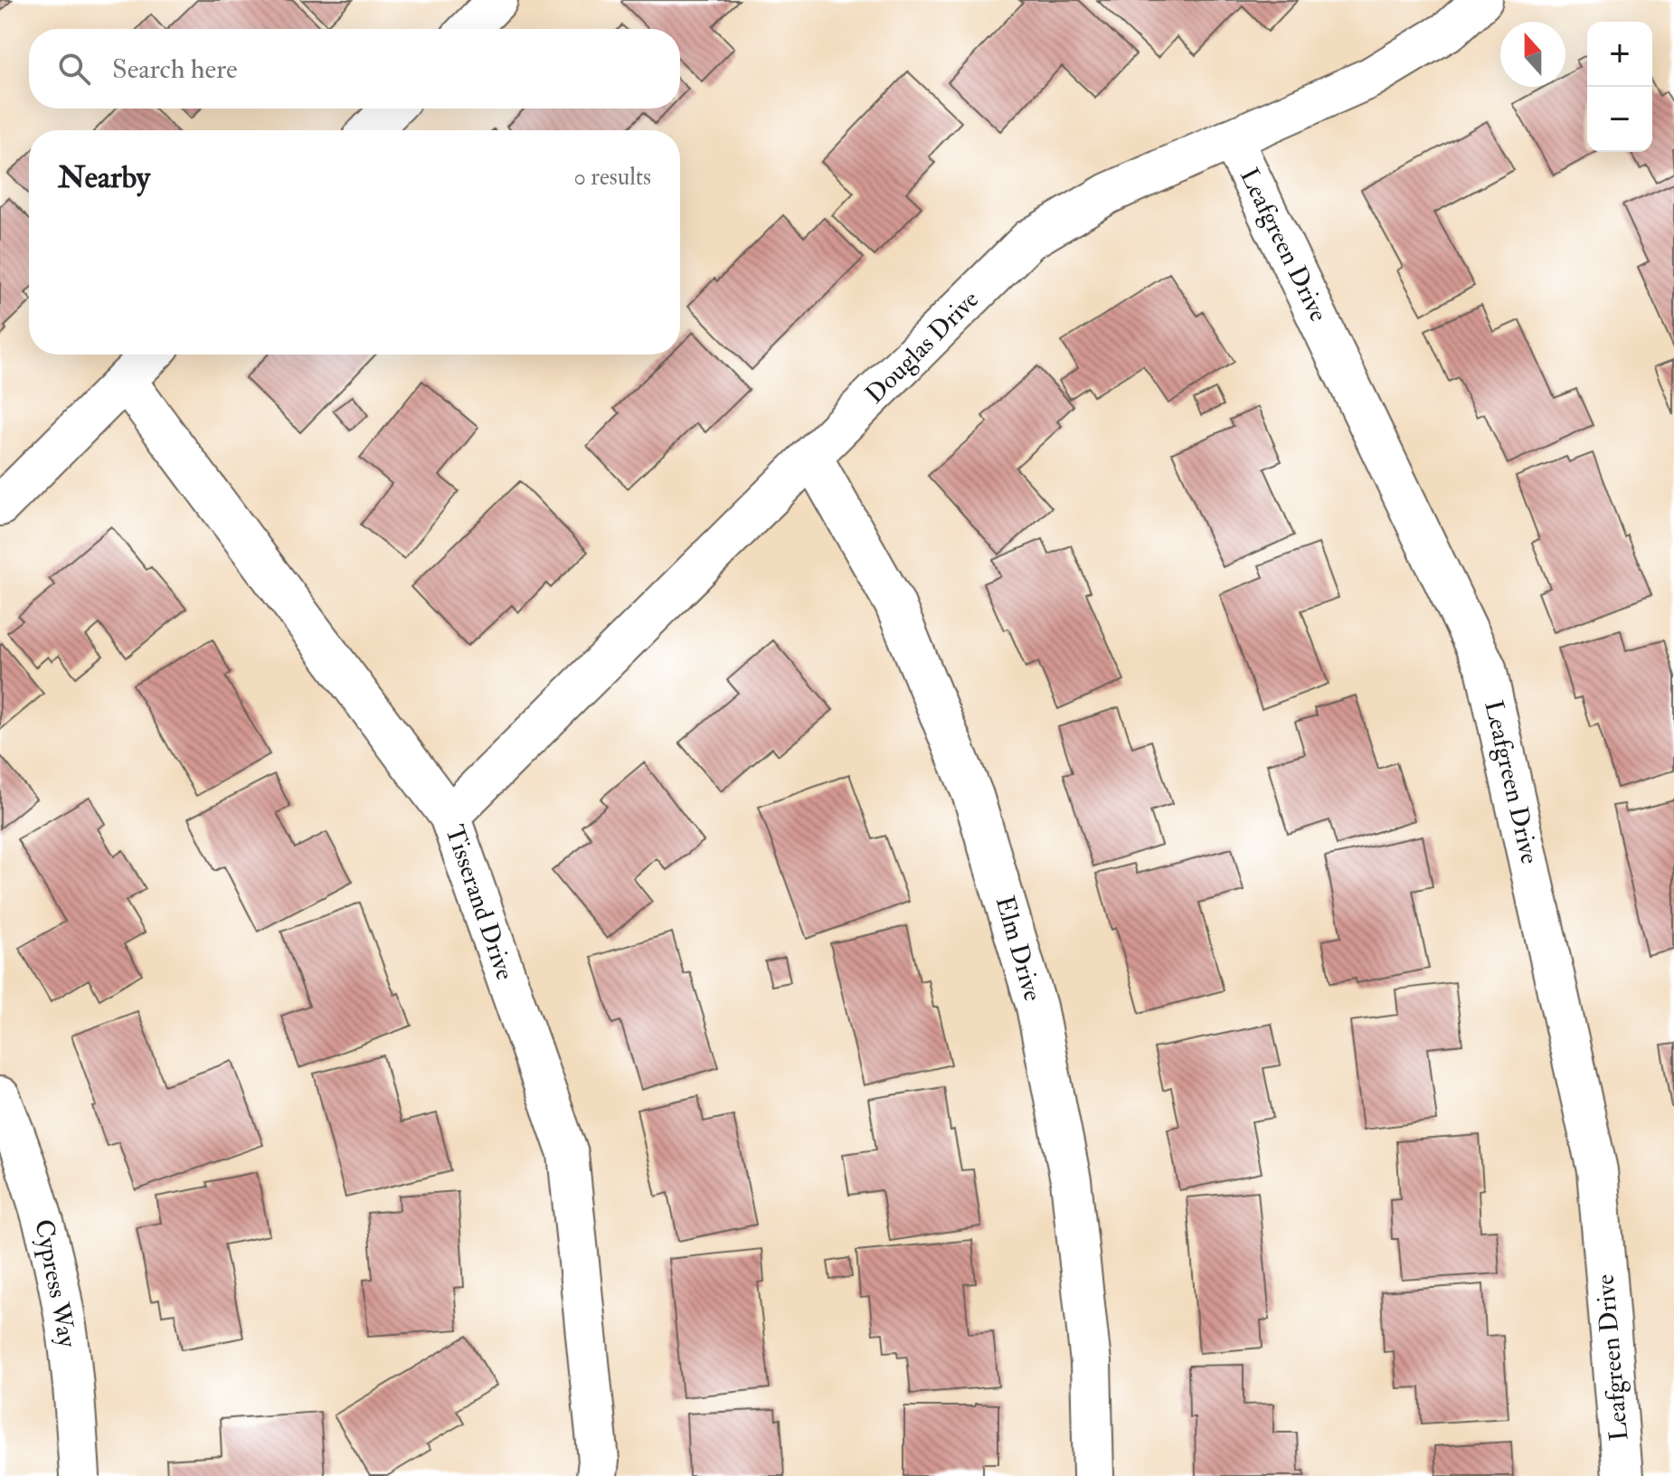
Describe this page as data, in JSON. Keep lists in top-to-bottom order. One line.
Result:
{"streets":{"street":["Leafgreen Drive","Douglas Drive","Tisserand Drive","Elm Drive","Cypress Way"]},"crossings":[["Leafgreen Drive","Douglas Drive"],["Douglas Drive","Tisserand Drive"],["Douglas Drive","Elm Drive"]],"north":"top","page":{"map_buttons":["+","−"],"search":"Search here","heading":["Nearby","0 results"]}}
